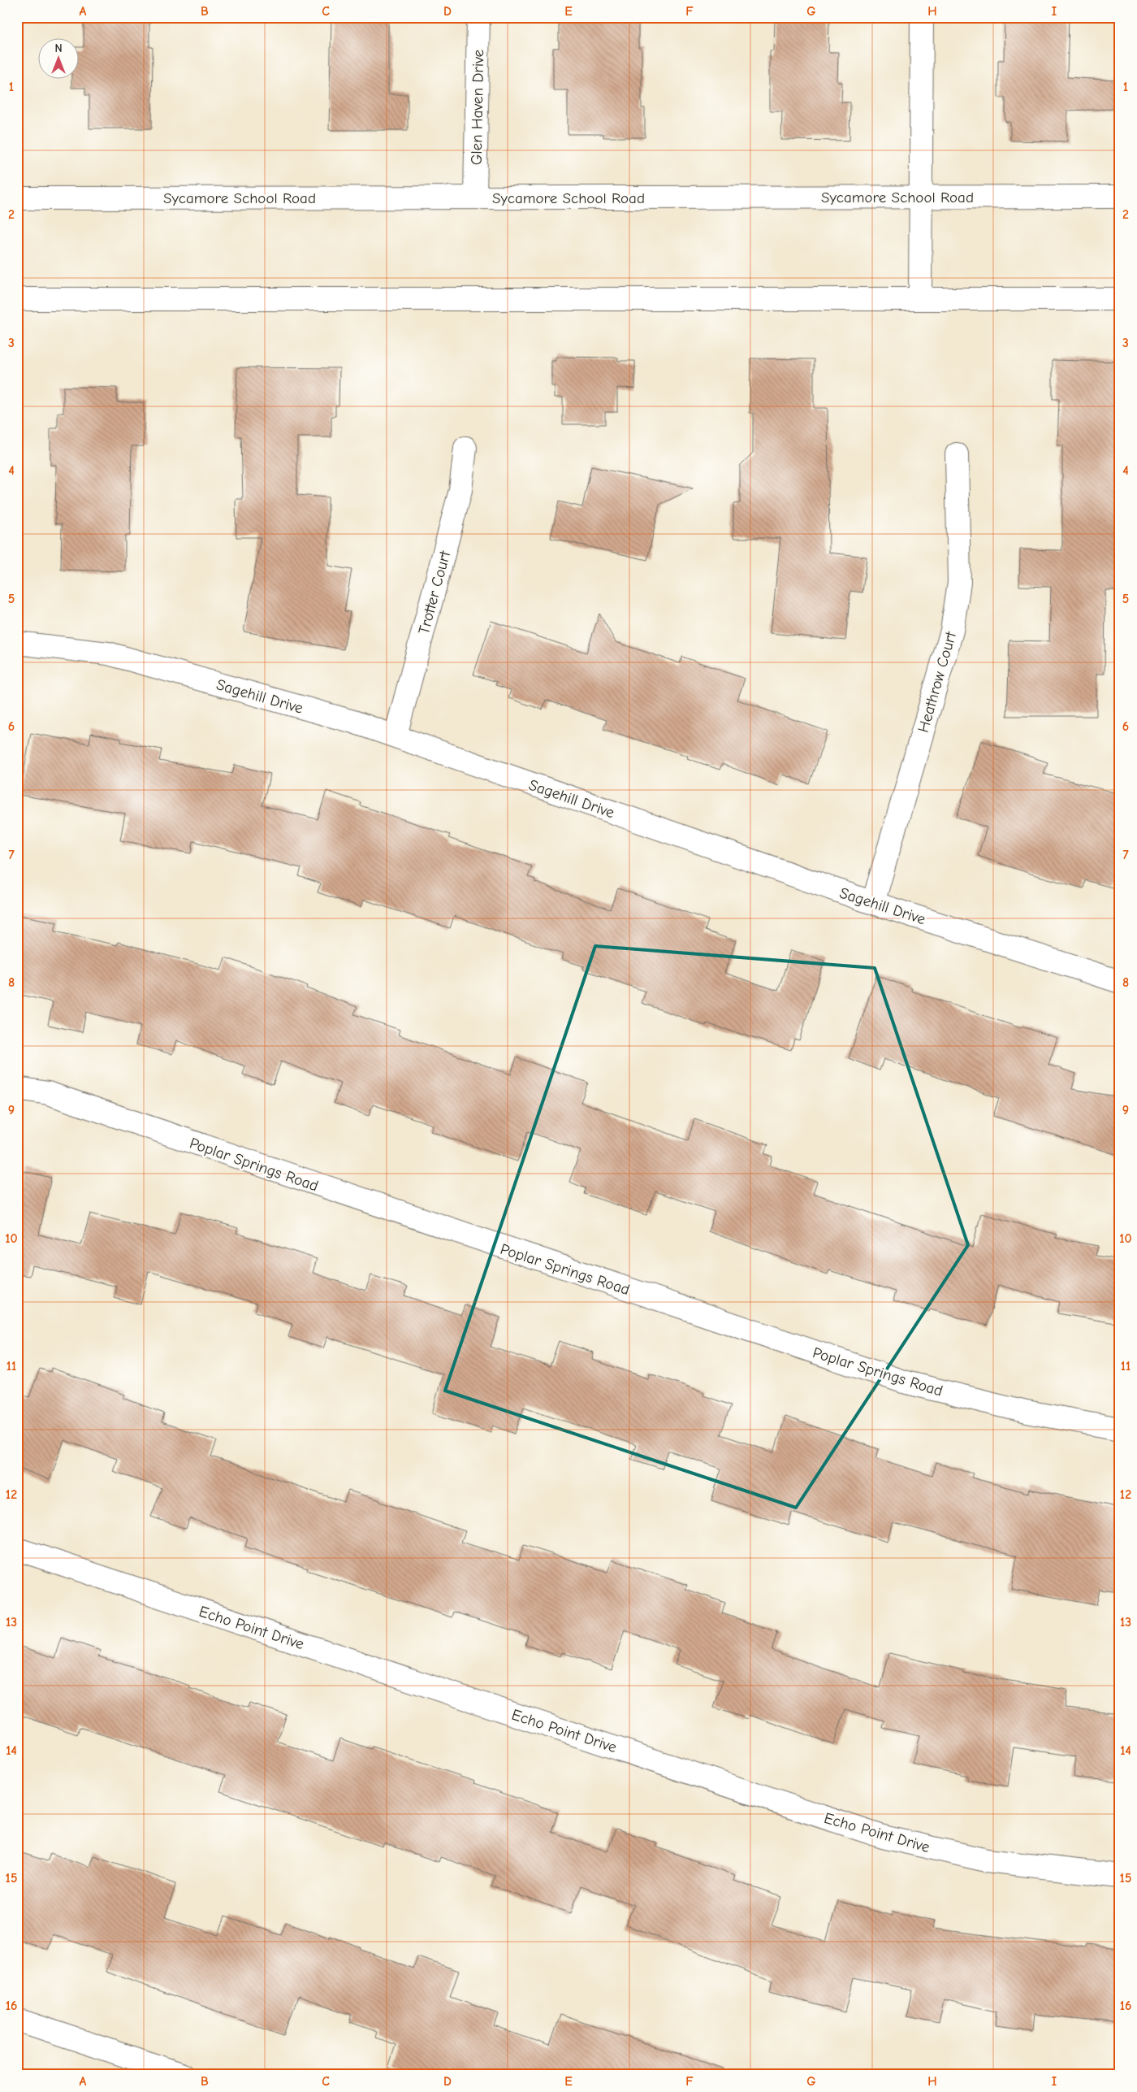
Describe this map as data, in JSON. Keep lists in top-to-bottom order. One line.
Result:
{"streets":{"street":["Glen Haven Drive","Sycamore School Road","Trotter Court","Heathrow Court","Sagehill Drive","Poplar Springs Road","Echo Point Drive"]},"crossings":[["Glen Haven Drive","Sycamore School Road"],["Trotter Court","Sagehill Drive"],["Heathrow Court","Sagehill Drive"]],"north":"top","grid":{"columns":["A","B","C","D","E","F","G","H","I"],"rows":["1","2","3","4","5","6","7","8","9","10","11","12","13","14","15","16"]}}
